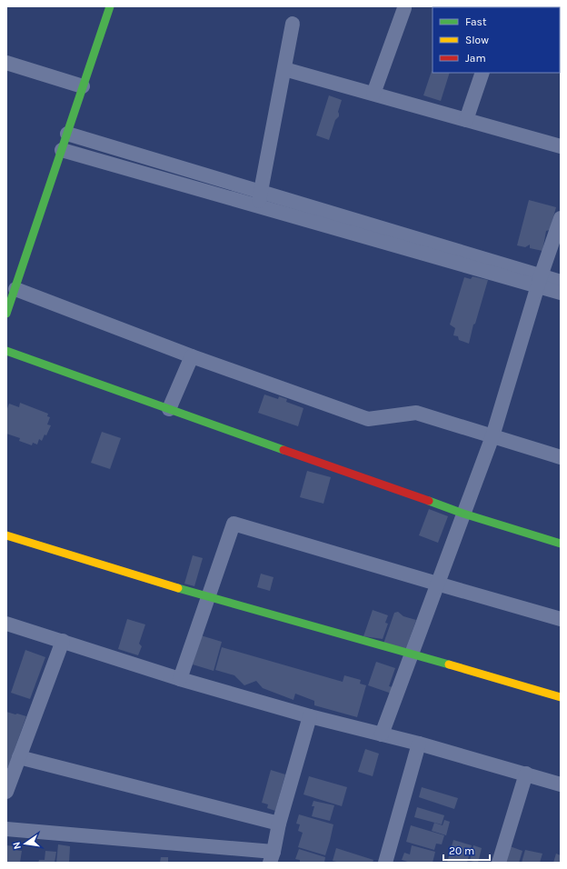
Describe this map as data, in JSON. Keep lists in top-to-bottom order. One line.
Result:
{"legend":["Fast","Slow","Jam"],"scale_bar":"20 m","north":"left"}
